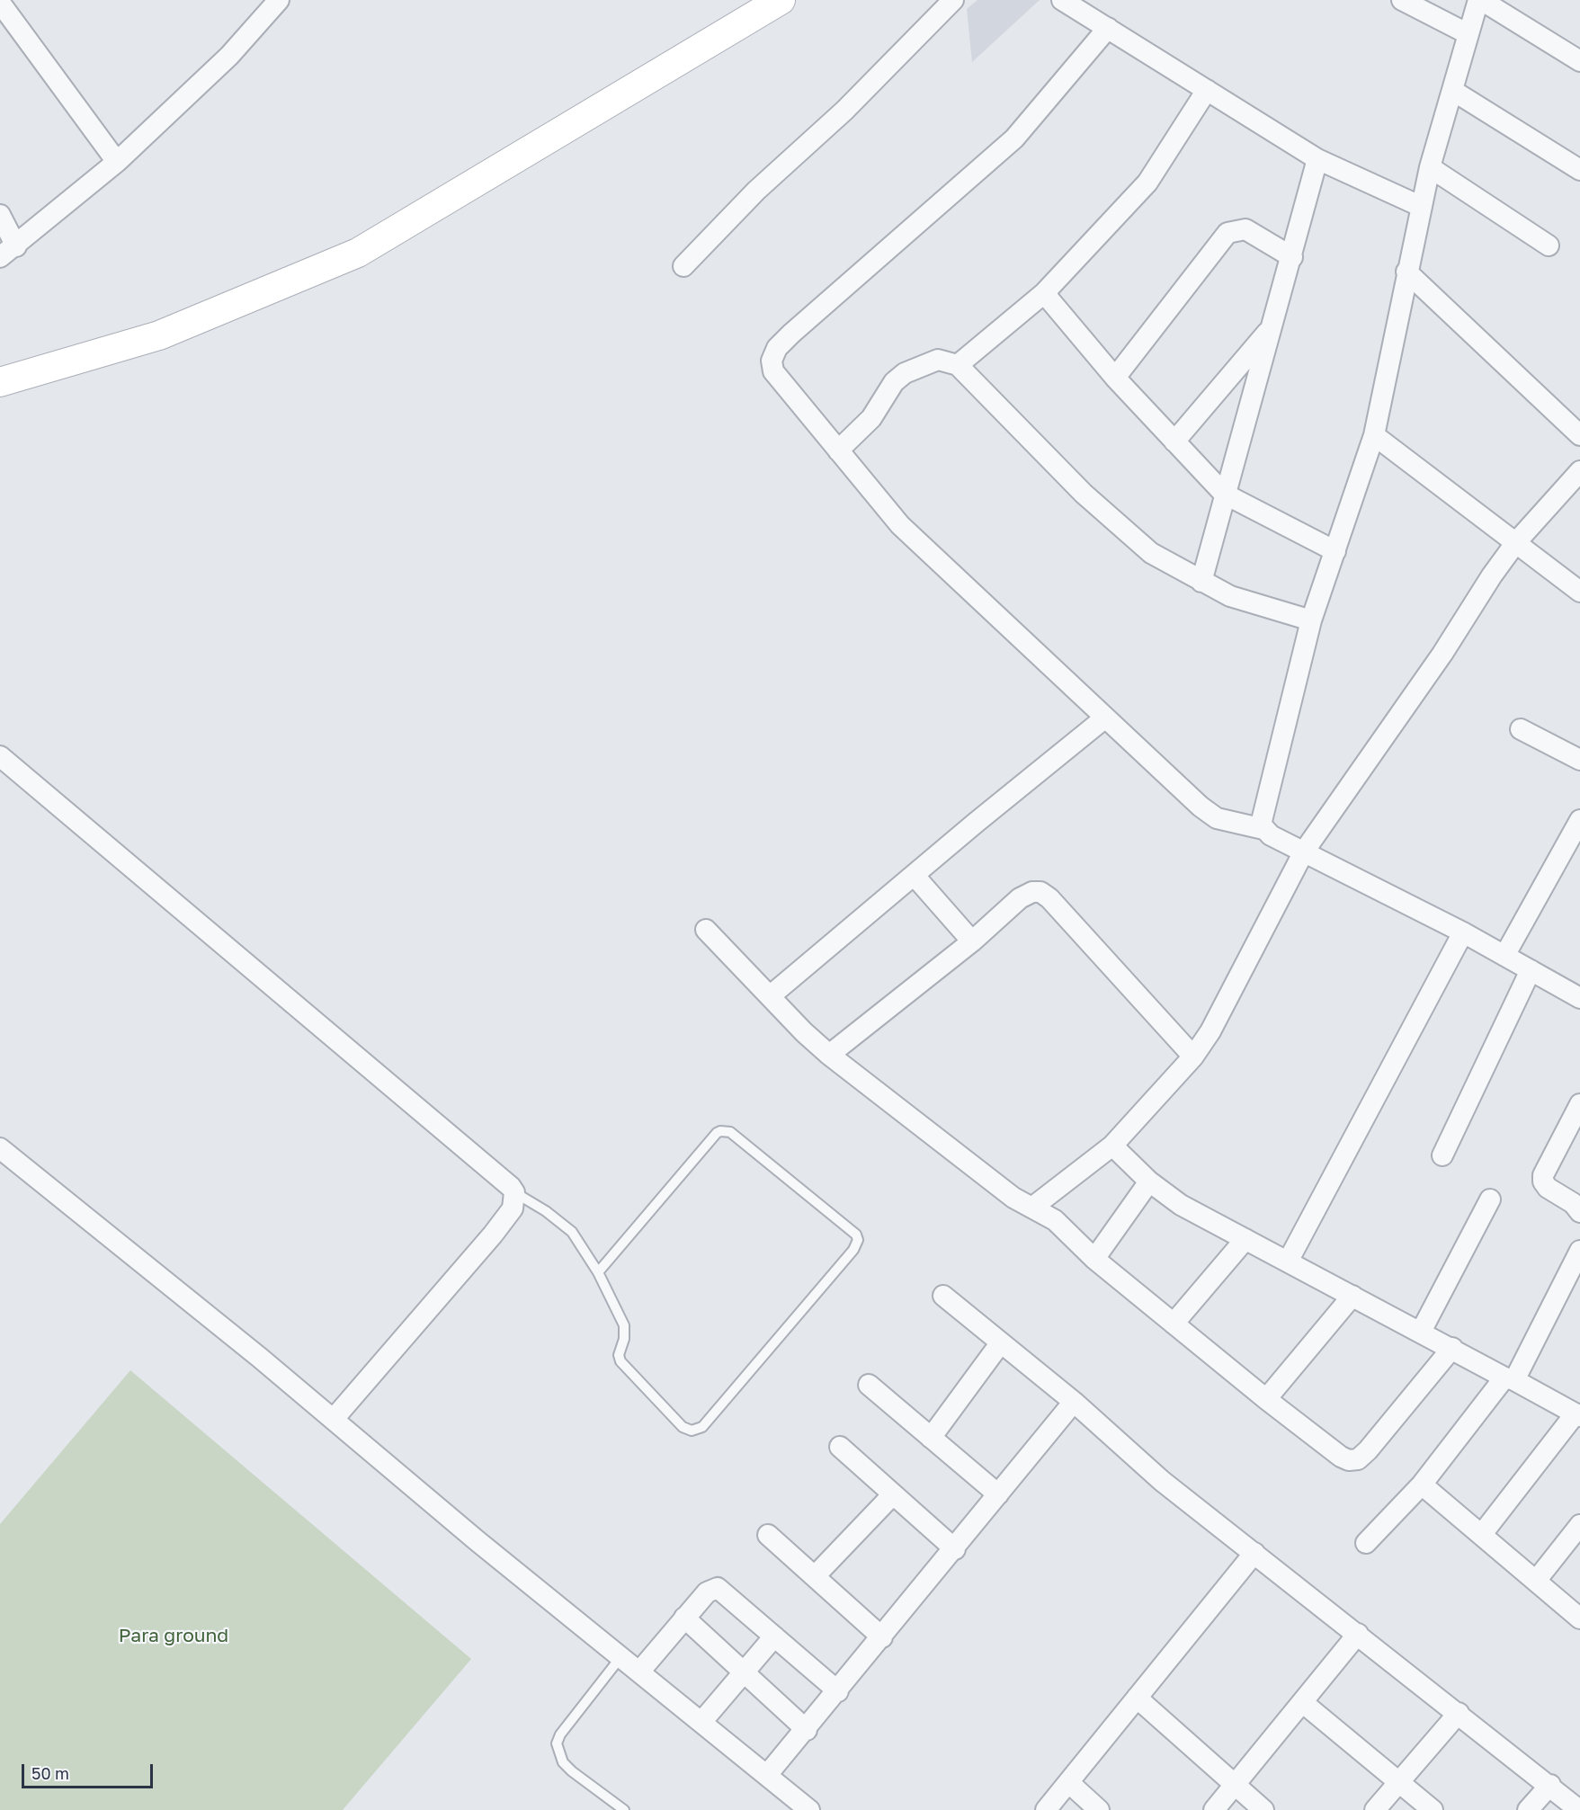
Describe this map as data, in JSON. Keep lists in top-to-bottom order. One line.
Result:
{"parks":["Para ground"],"scale_bar":"50 m"}
